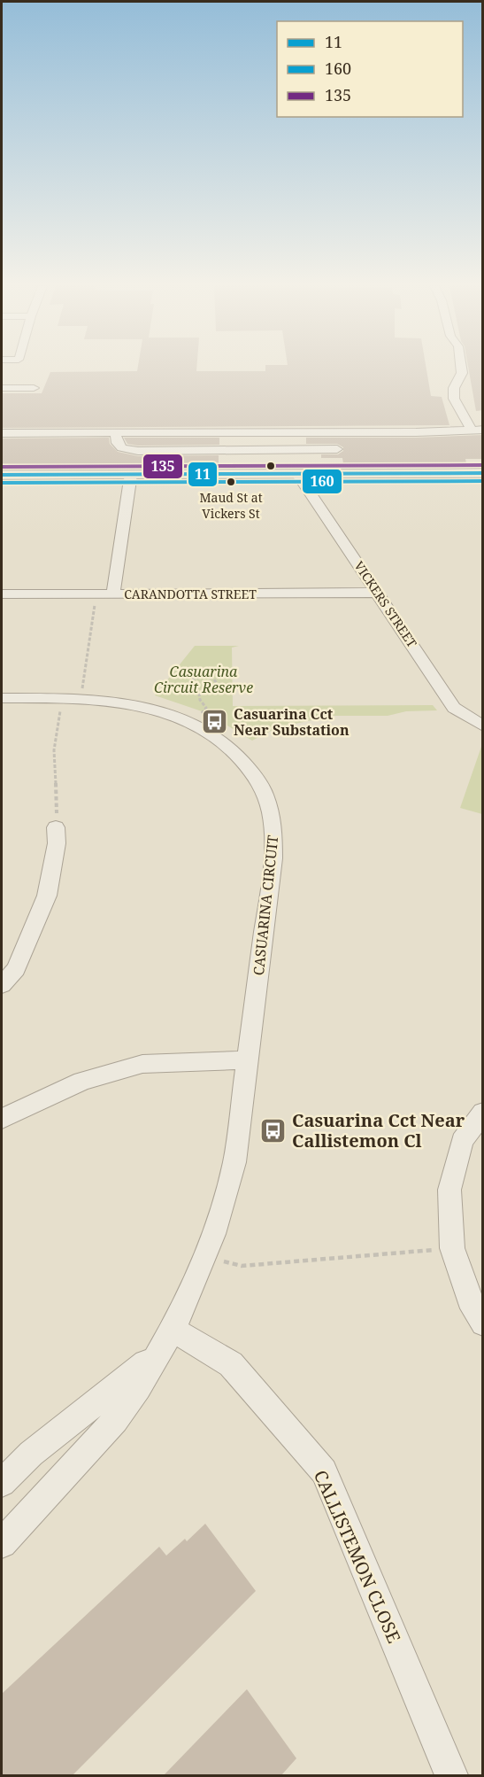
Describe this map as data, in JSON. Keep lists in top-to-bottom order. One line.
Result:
{"streets":{"street":["CARANDOTTA STREET","VICKERS STREET","CASUARINA CIRCUIT","CALLISTEMON CLOSE"]},"crossings":[["CARANDOTTA STREET","VICKERS STREET"],["CASUARINA CIRCUIT","CALLISTEMON CLOSE"]],"parks":["Casuarina Circuit Reserve"],"places":{"other":["Maud St at Vickers St"],"bus stop":["Casuarina Cct Near Substation","Casuarina Cct Near Callistemon Cl"]},"lines":["transit line 135","transit line 11","transit line 160"],"legend":["11","160","135"]}
